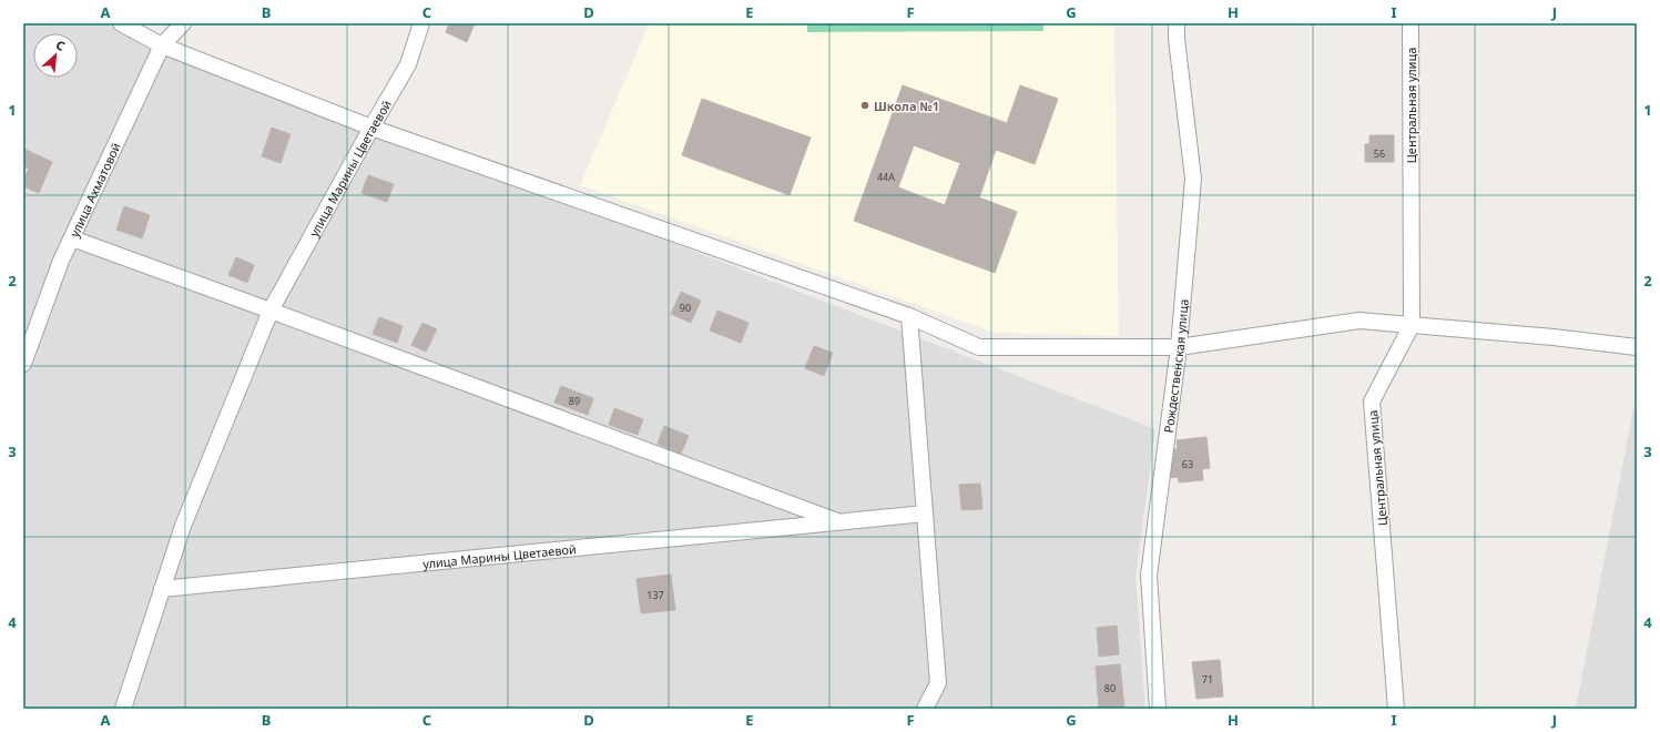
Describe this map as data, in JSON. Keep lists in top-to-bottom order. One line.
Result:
{"streets":{"street":["Центральная улица","улица Марины Цветаевой","улица Ахматовой","Рождественская улица"]},"crossings":[["улица Марины Цветаевой","улица Ахматовой"]],"places":["Школа №1"],"house_numbers":["56","44А","90","89","63","137","71","80"],"north":"top right","grid":{"columns":["A","B","C","D","E","F","G","H","I","J"],"rows":["1","2","3","4"]}}
